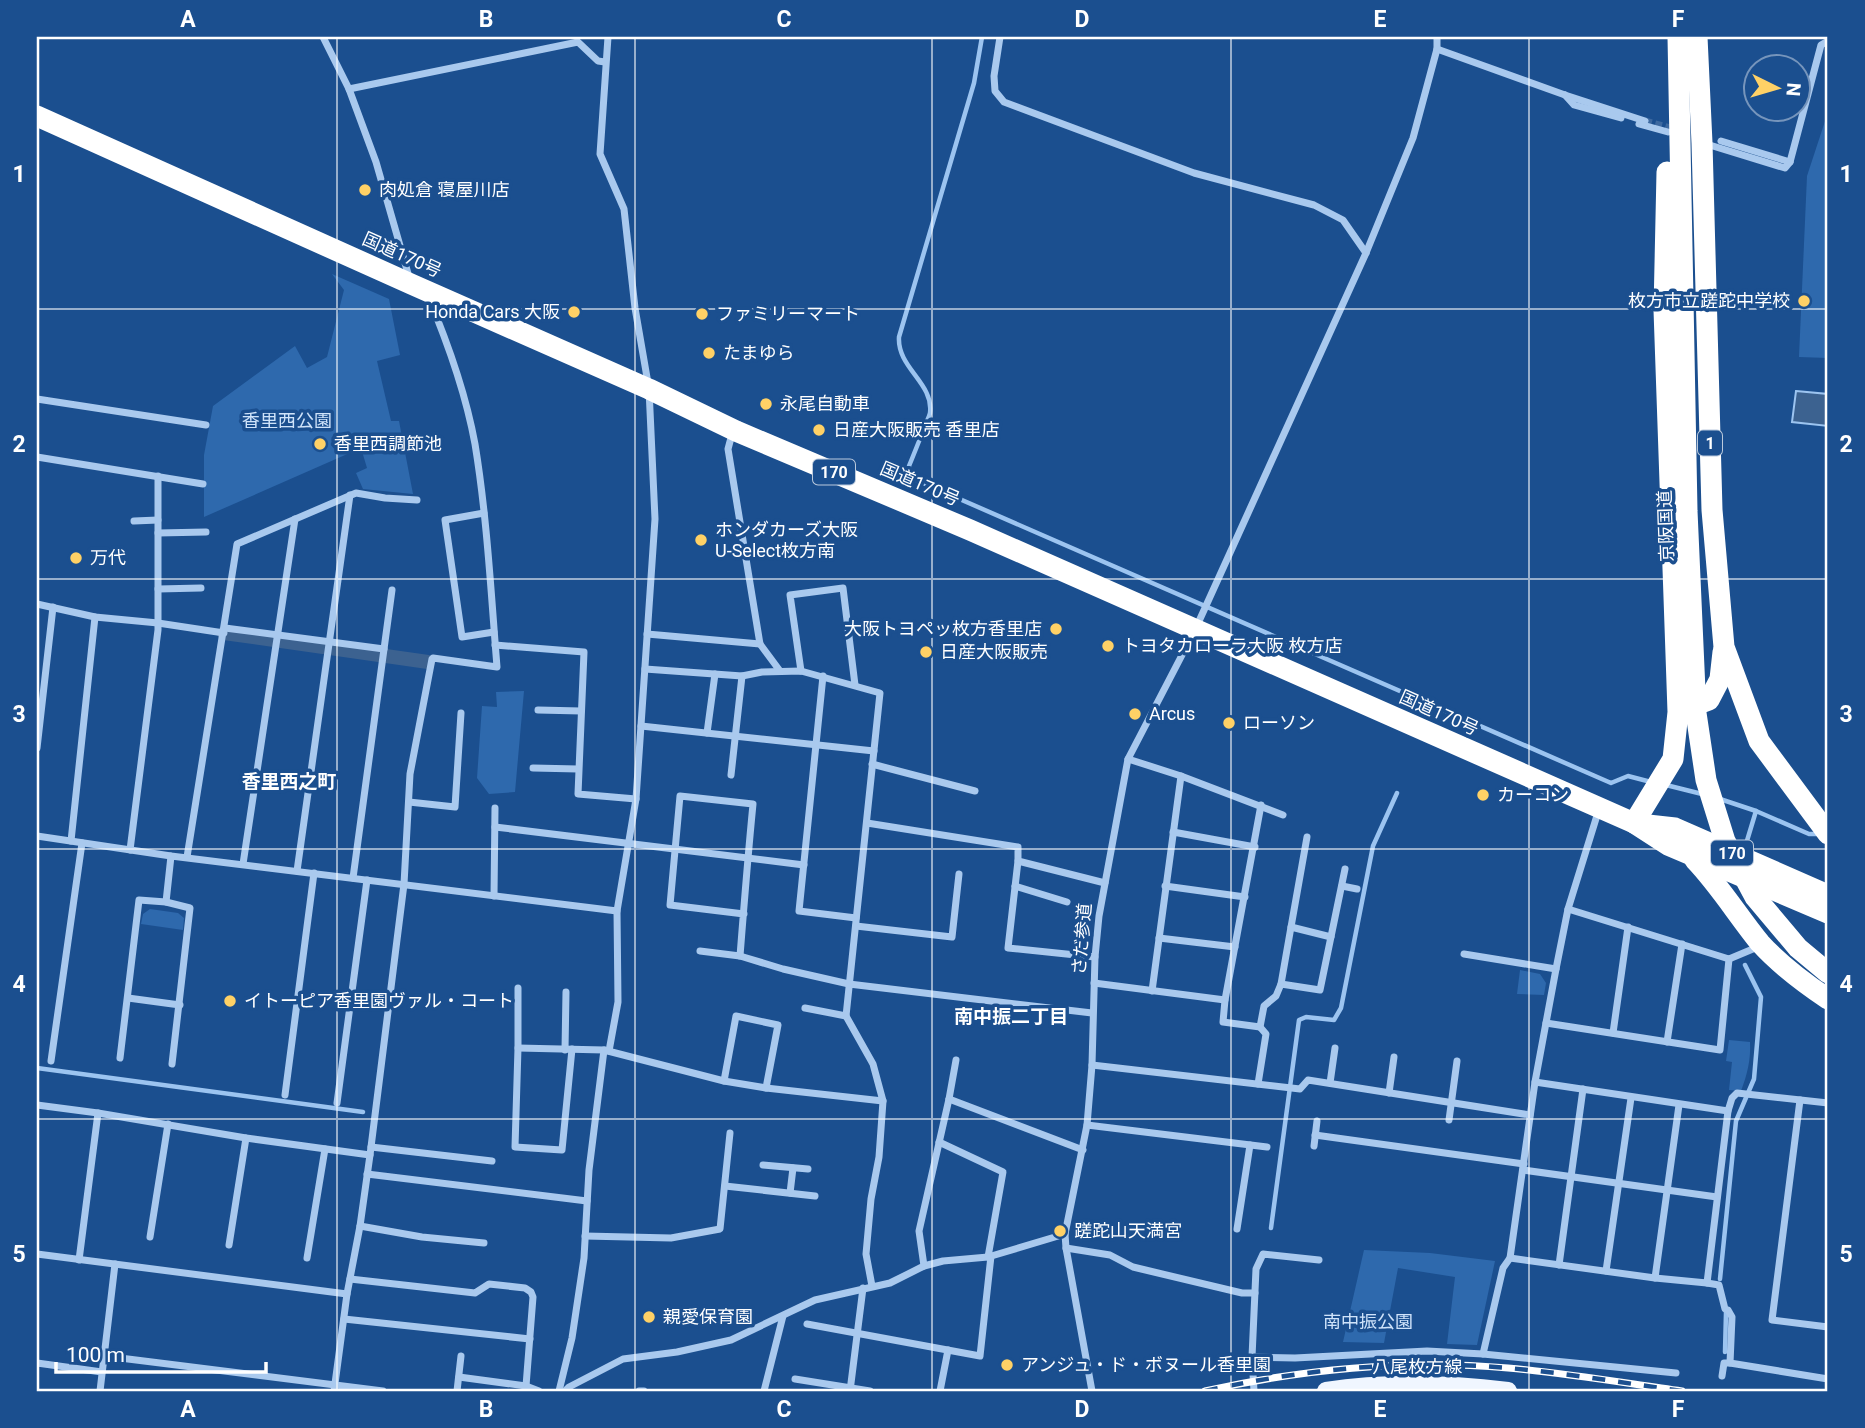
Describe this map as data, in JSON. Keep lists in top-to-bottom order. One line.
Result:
{"streets":{"highway":["国道170号","1","170","京阪国道"],"main road":["八尾枚方線"],"street":["さだ参道"]},"crossings":[["国道170号","さだ参道"]],"districts":["香里西之町","南中振二丁目"],"parks":["香里西公園","南中振公園"],"places":["肉処倉 寝屋川店","枚方市立蹉跎中学校","Honda Cars 大阪","ファミリーマート","たまゆら","永尾自動車","日産大阪販売 香里店","香里西調節池","ホンダカーズ大阪 U-Select枚方南","万代","大阪トヨペッ枚方香里店","トヨタカローラ大阪 枚方店","日産大阪販売","Arcus","ローソン","カーコン","イトーピア香里園ヴァル・コート","蹉跎山天満宮","親愛保育園","アンジュ・ド・ボヌール香里園"],"scale_bar":"100 m","north":"right","grid":{"columns":["A","B","C","D","E","F"],"rows":["1","2","3","4","5"]}}
